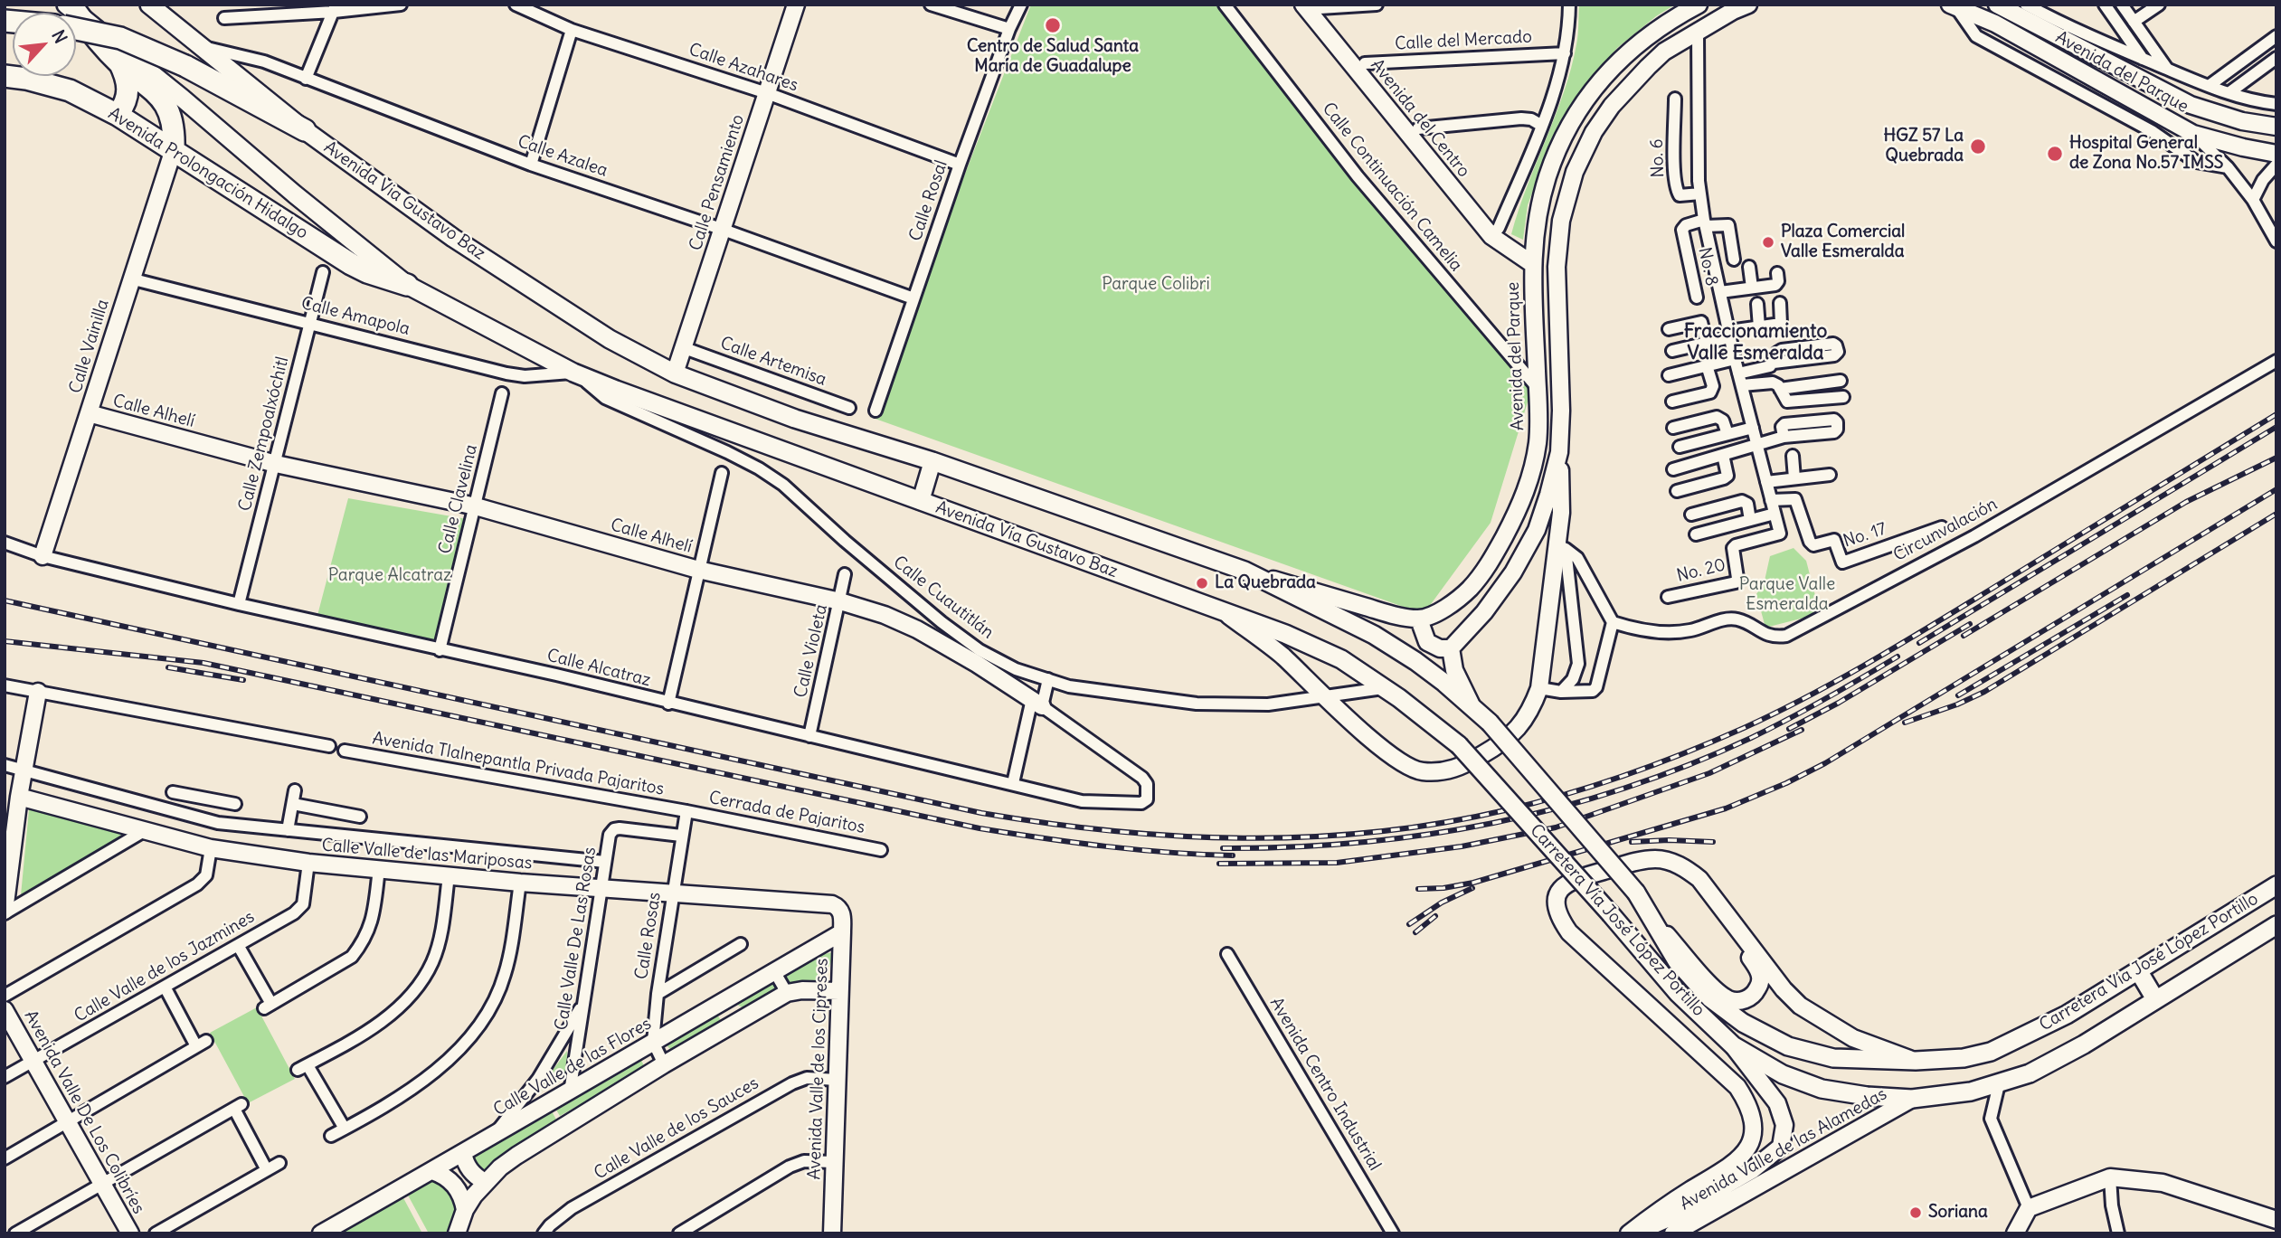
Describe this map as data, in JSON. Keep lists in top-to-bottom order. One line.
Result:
{"streets":{"highway":["Avenida Prolongación Hidalgo"],"main road":["Avenida Via Gustavo Baz","Avenida Vía Gustavo Baz","Carretera Vía José López Portillo"],"street":["Calle del Mercado","Calle Azahares","Avenida del Parque","Avenida del Centro","Calle Azalea","No. 6","Calle Pensamiento","Calle Continuación Camelia","Calle Rosal","No. 8","Calle Amapola","Calle Vainilla","Calle Artemisa","Calle Alhelí","Calle Zempoalxóchitl","Calle Clavelina","Circunvalación","No. 17","No. 20","Calle Cuautitlán","Calle Violeta","Calle Alcatraz","Avenida Tlalnepantla Privada Pajaritos","Cerrada de Pajaritos","Calle Valle de las Mariposas","Calle Rosas","Calle Valle De Las Rosas","Calle Valle de los Jazmines","Calle Valle de las Flores","Avenida Valle de los Cipreses","Avenida Centro Industrial","Avenida Valle De Los Colibríes","Calle Valle de los Sauces","Avenida Valle de las Alamedas"]},"crossings":[["Calle del Mercado","Avenida del Centro"],["Calle Azahares","Calle Pensamiento"],["Calle Azahares","Calle Rosal"],["Avenida del Parque","Avenida del Centro"],["Avenida del Parque","Calle Continuación Camelia"],["Calle Azalea","Calle Pensamiento"],["Calle Azalea","Avenida Via Gustavo Baz"],["Calle Azalea","Calle Rosal"],["Avenida Prolongación Hidalgo","Calle Vainilla"],["Calle Pensamiento","Avenida Via Gustavo Baz"],["Calle Pensamiento","Calle Artemisa"],["Calle Amapola","Calle Vainilla"],["Calle Amapola","Calle Zempoalxóchitl"],["Calle Amapola","Avenida Vía Gustavo Baz"],["Calle Amapola","Calle Cuautitlán"],["Calle Vainilla","Calle Alhelí"],["Calle Vainilla","Calle Alcatraz"],["Calle Alhelí","Calle Zempoalxóchitl"],["Calle Alhelí","Calle Clavelina"],["Calle Alhelí","Calle Violeta"],["Calle Alhelí","Calle Alcatraz"],["Calle Zempoalxóchitl","Calle Alcatraz"],["Calle Clavelina","Calle Alcatraz"],["Avenida Vía Gustavo Baz","Calle Cuautitlán"],["Avenida Vía Gustavo Baz","Carretera Vía José López Portillo"],["Calle Violeta","Calle Alcatraz"],["Avenida Tlalnepantla Privada Pajaritos","Cerrada de Pajaritos"],["Avenida Tlalnepantla Privada Pajaritos","Calle Rosas"],["Cerrada de Pajaritos","Calle Rosas"],["Calle Valle de las Mariposas","Calle Rosas"],["Calle Valle de las Mariposas","Calle Valle De Las Rosas"],["Calle Valle de las Mariposas","Calle Valle de los Jazmines"],["Calle Valle de las Mariposas","Avenida Valle de los Cipreses"],["Carretera Vía José López Portillo","Avenida Valle de las Alamedas"],["Calle Rosas","Calle Valle De Las Rosas"],["Calle Rosas","Calle Valle de las Flores"],["Calle Valle De Las Rosas","Calle Valle de las Flores"],["Calle Valle de los Jazmines","Avenida Valle De Los Colibríes"],["Calle Valle de las Flores","Avenida Valle de los Cipreses"],["Avenida Valle de los Cipreses","Calle Valle de los Sauces"]],"districts":["Fraccionamiento Valle Esmeralda"],"parks":["Parque Colibri","Parque Alcatraz","Parque Valle Esmeralda"],"places":["Centro de Salud Santa María de Guadalupe","HGZ 57 La Quebrada","Hospital General de Zona No.57 IMSS","Plaza Comercial Valle Esmeralda","La Quebrada","Soriana"],"north":"top right"}
